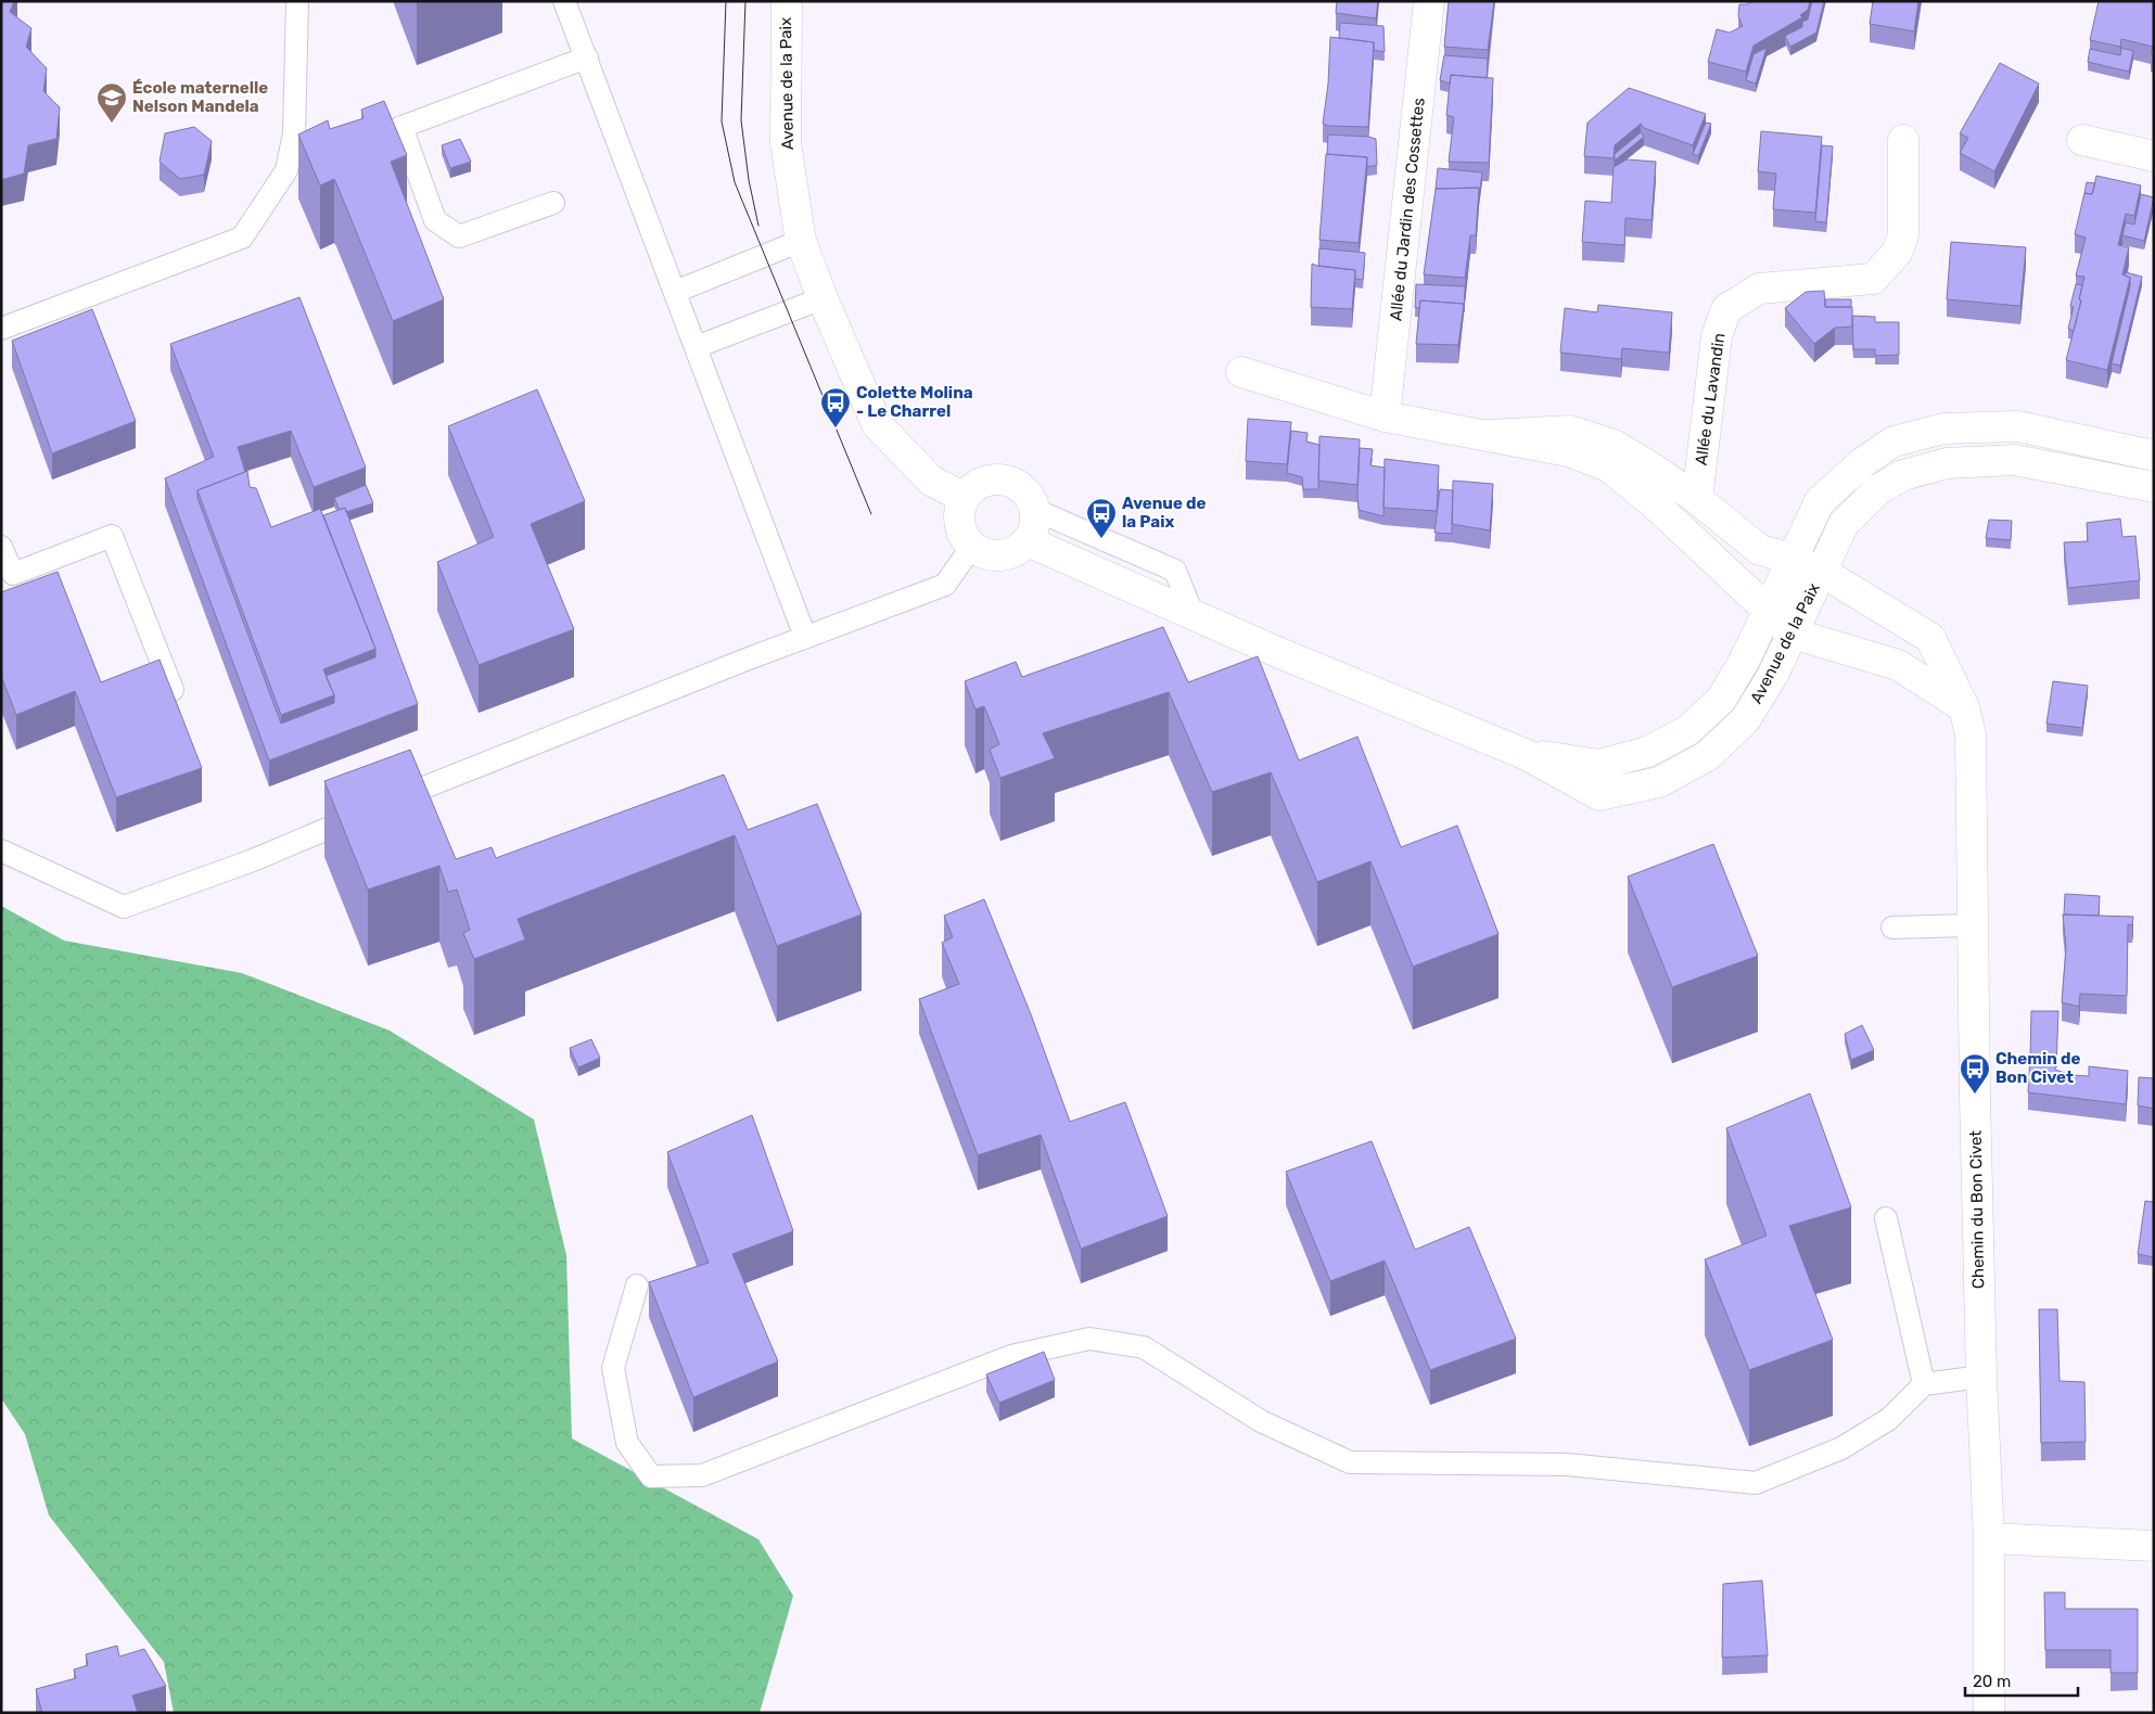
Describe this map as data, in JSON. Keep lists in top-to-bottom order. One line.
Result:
{"streets":{"street":["Avenue de la Paix","Allée du Jardin des Cossettes","Allée du Lavandin","Chemin du Bon Civet"]},"crossings":[["Avenue de la Paix","Chemin du Bon Civet"]],"places":{"school or university":["École maternelle Nelson Mandela"],"bus stop":["Colette Molina - Le Charrel","Avenue de la Paix","Chemin de Bon Civet"]},"scale_bar":"20 m"}
